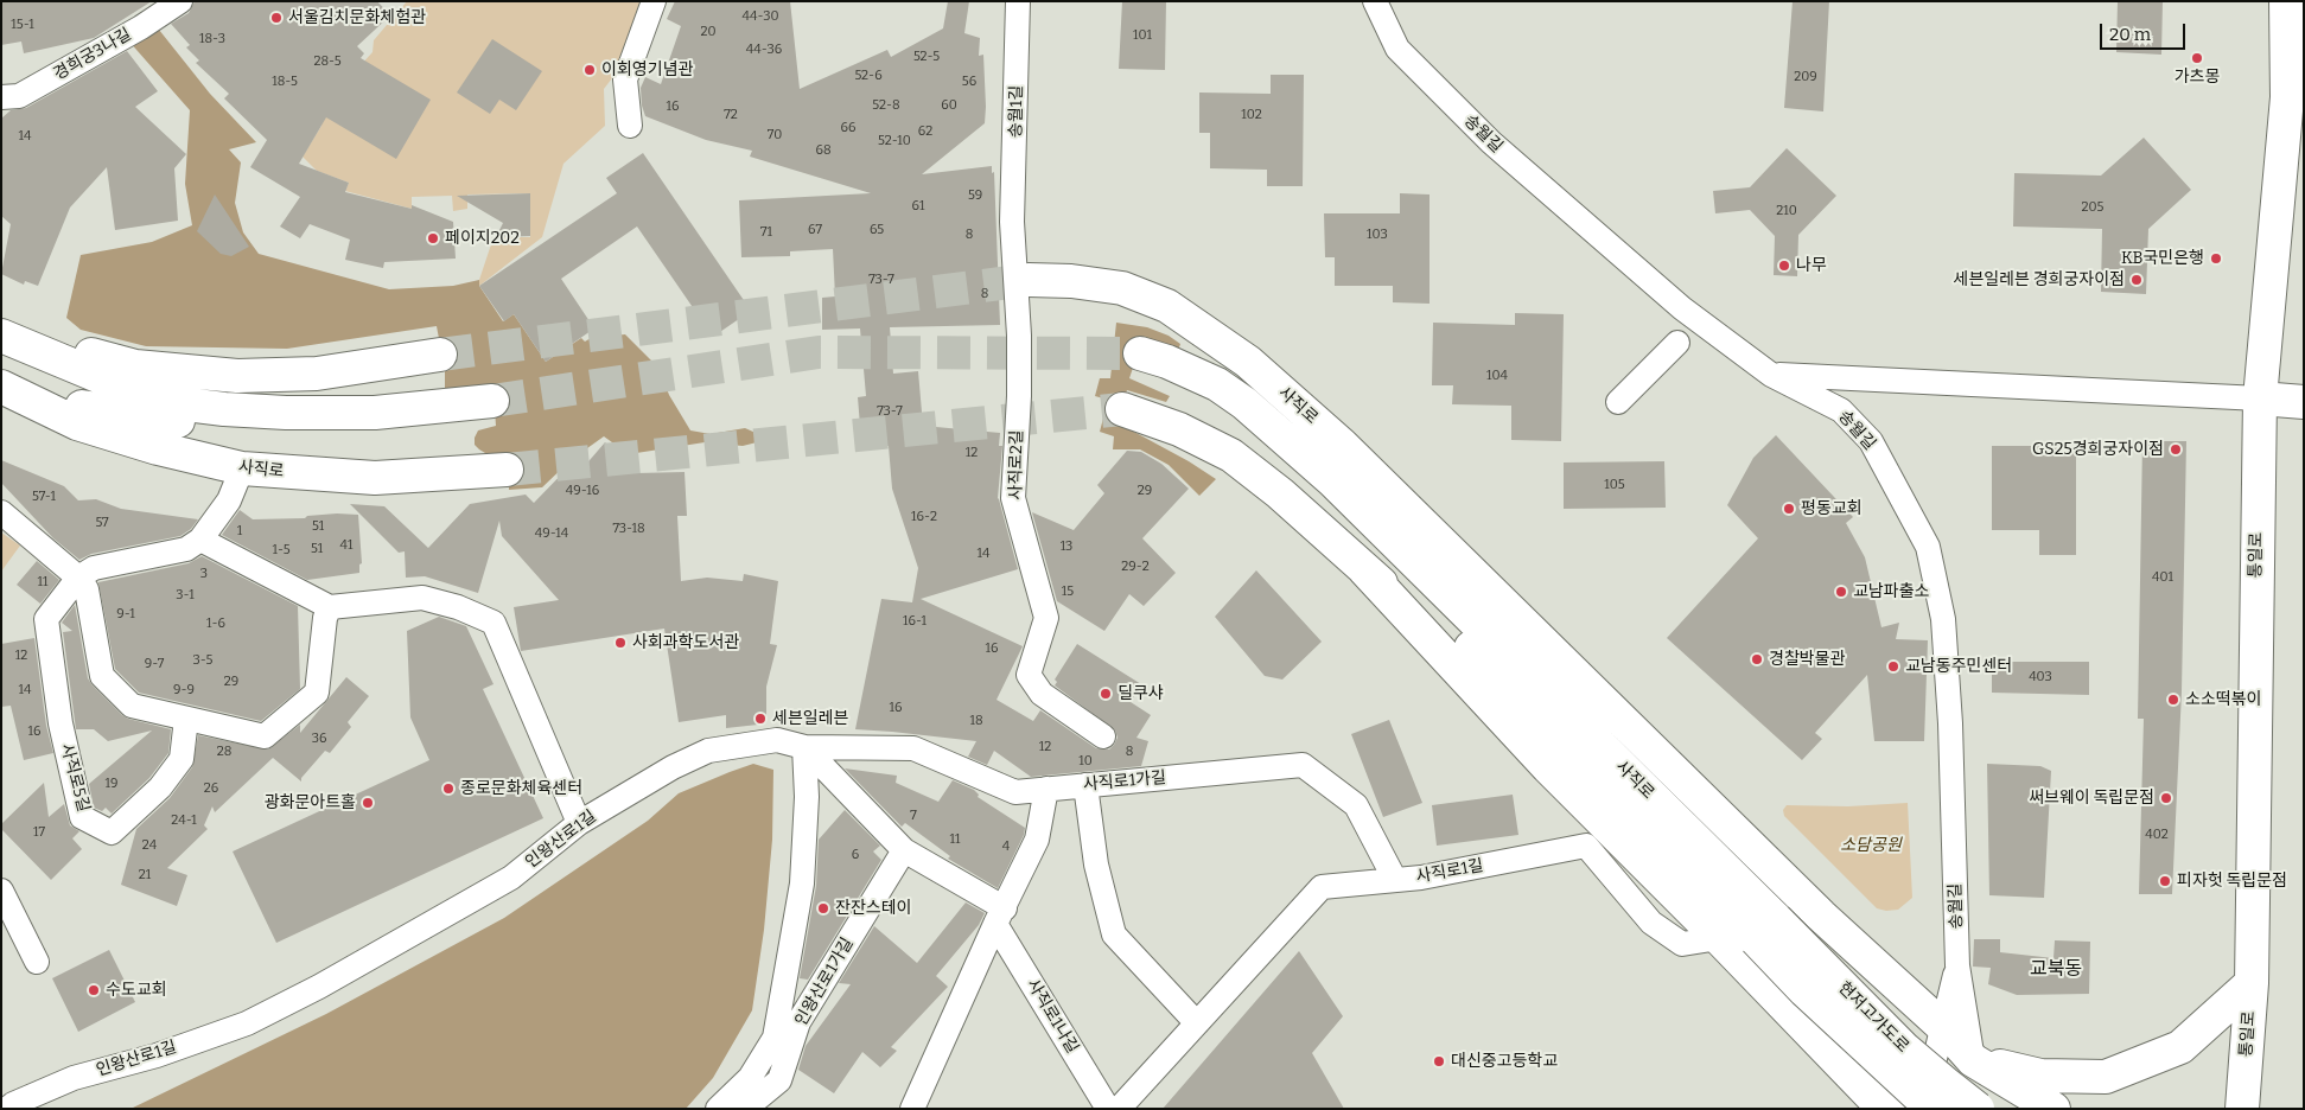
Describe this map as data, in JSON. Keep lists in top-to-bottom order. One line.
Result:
{"streets":{"main road":["사직로","통일로","현저고가도로"],"street":["경희궁3나길","송월1길","송월길","사직로2길","사직로5길","사직로1가길","인왕산로1길","사직로1길","인왕산로1가길","사직로1나길"]},"crossings":[["송월1길","사직로2길"],["사직로","사직로5길"],["사직로","현저고가도로"],["사직로1가길","인왕산로1길"],["사직로1가길","사직로1길"]],"districts":["교북동"],"parks":["소담공원"],"places":["서울김치문화체험관","가츠몽","이회영기념관","페이지202","KB국민은행","나무","세븐일레븐 경희궁자이점","GS25경희궁자이점","평동교회","교남파출소","사회과학도서관","경찰박물관","교남동주민센터","딜쿠샤","소소떡볶이","세븐일레븐","종로문화체육센터","써브웨이 독립문점","광화문아트홀","피자헛 독립문점","잔잔스테이","수도교회","대신중고등학교"],"house_numbers":["44-30","15-1","20","101","18-3","44-36","52-5","28-5","52-6","209","18-5","56","52-8","60","16","72","102","66","62","70","14","52-10","68","59","61","205","210","67","65","71","8","103","73-7","8","104","73-7","12","105","49-16","29","57-1","16-2","57","51","73-18","1","49-14","41","13","51","1-5","14","29-2","3","401","11","15","3-1","9-1","16-1","1-6","16","12","3-5","9-7","403","29","14","9-9","16","18","16","36","12","28","8","10","19","26","7","24-1","17","402","11","24","4","6","21"],"scale_bar":"20 m"}
